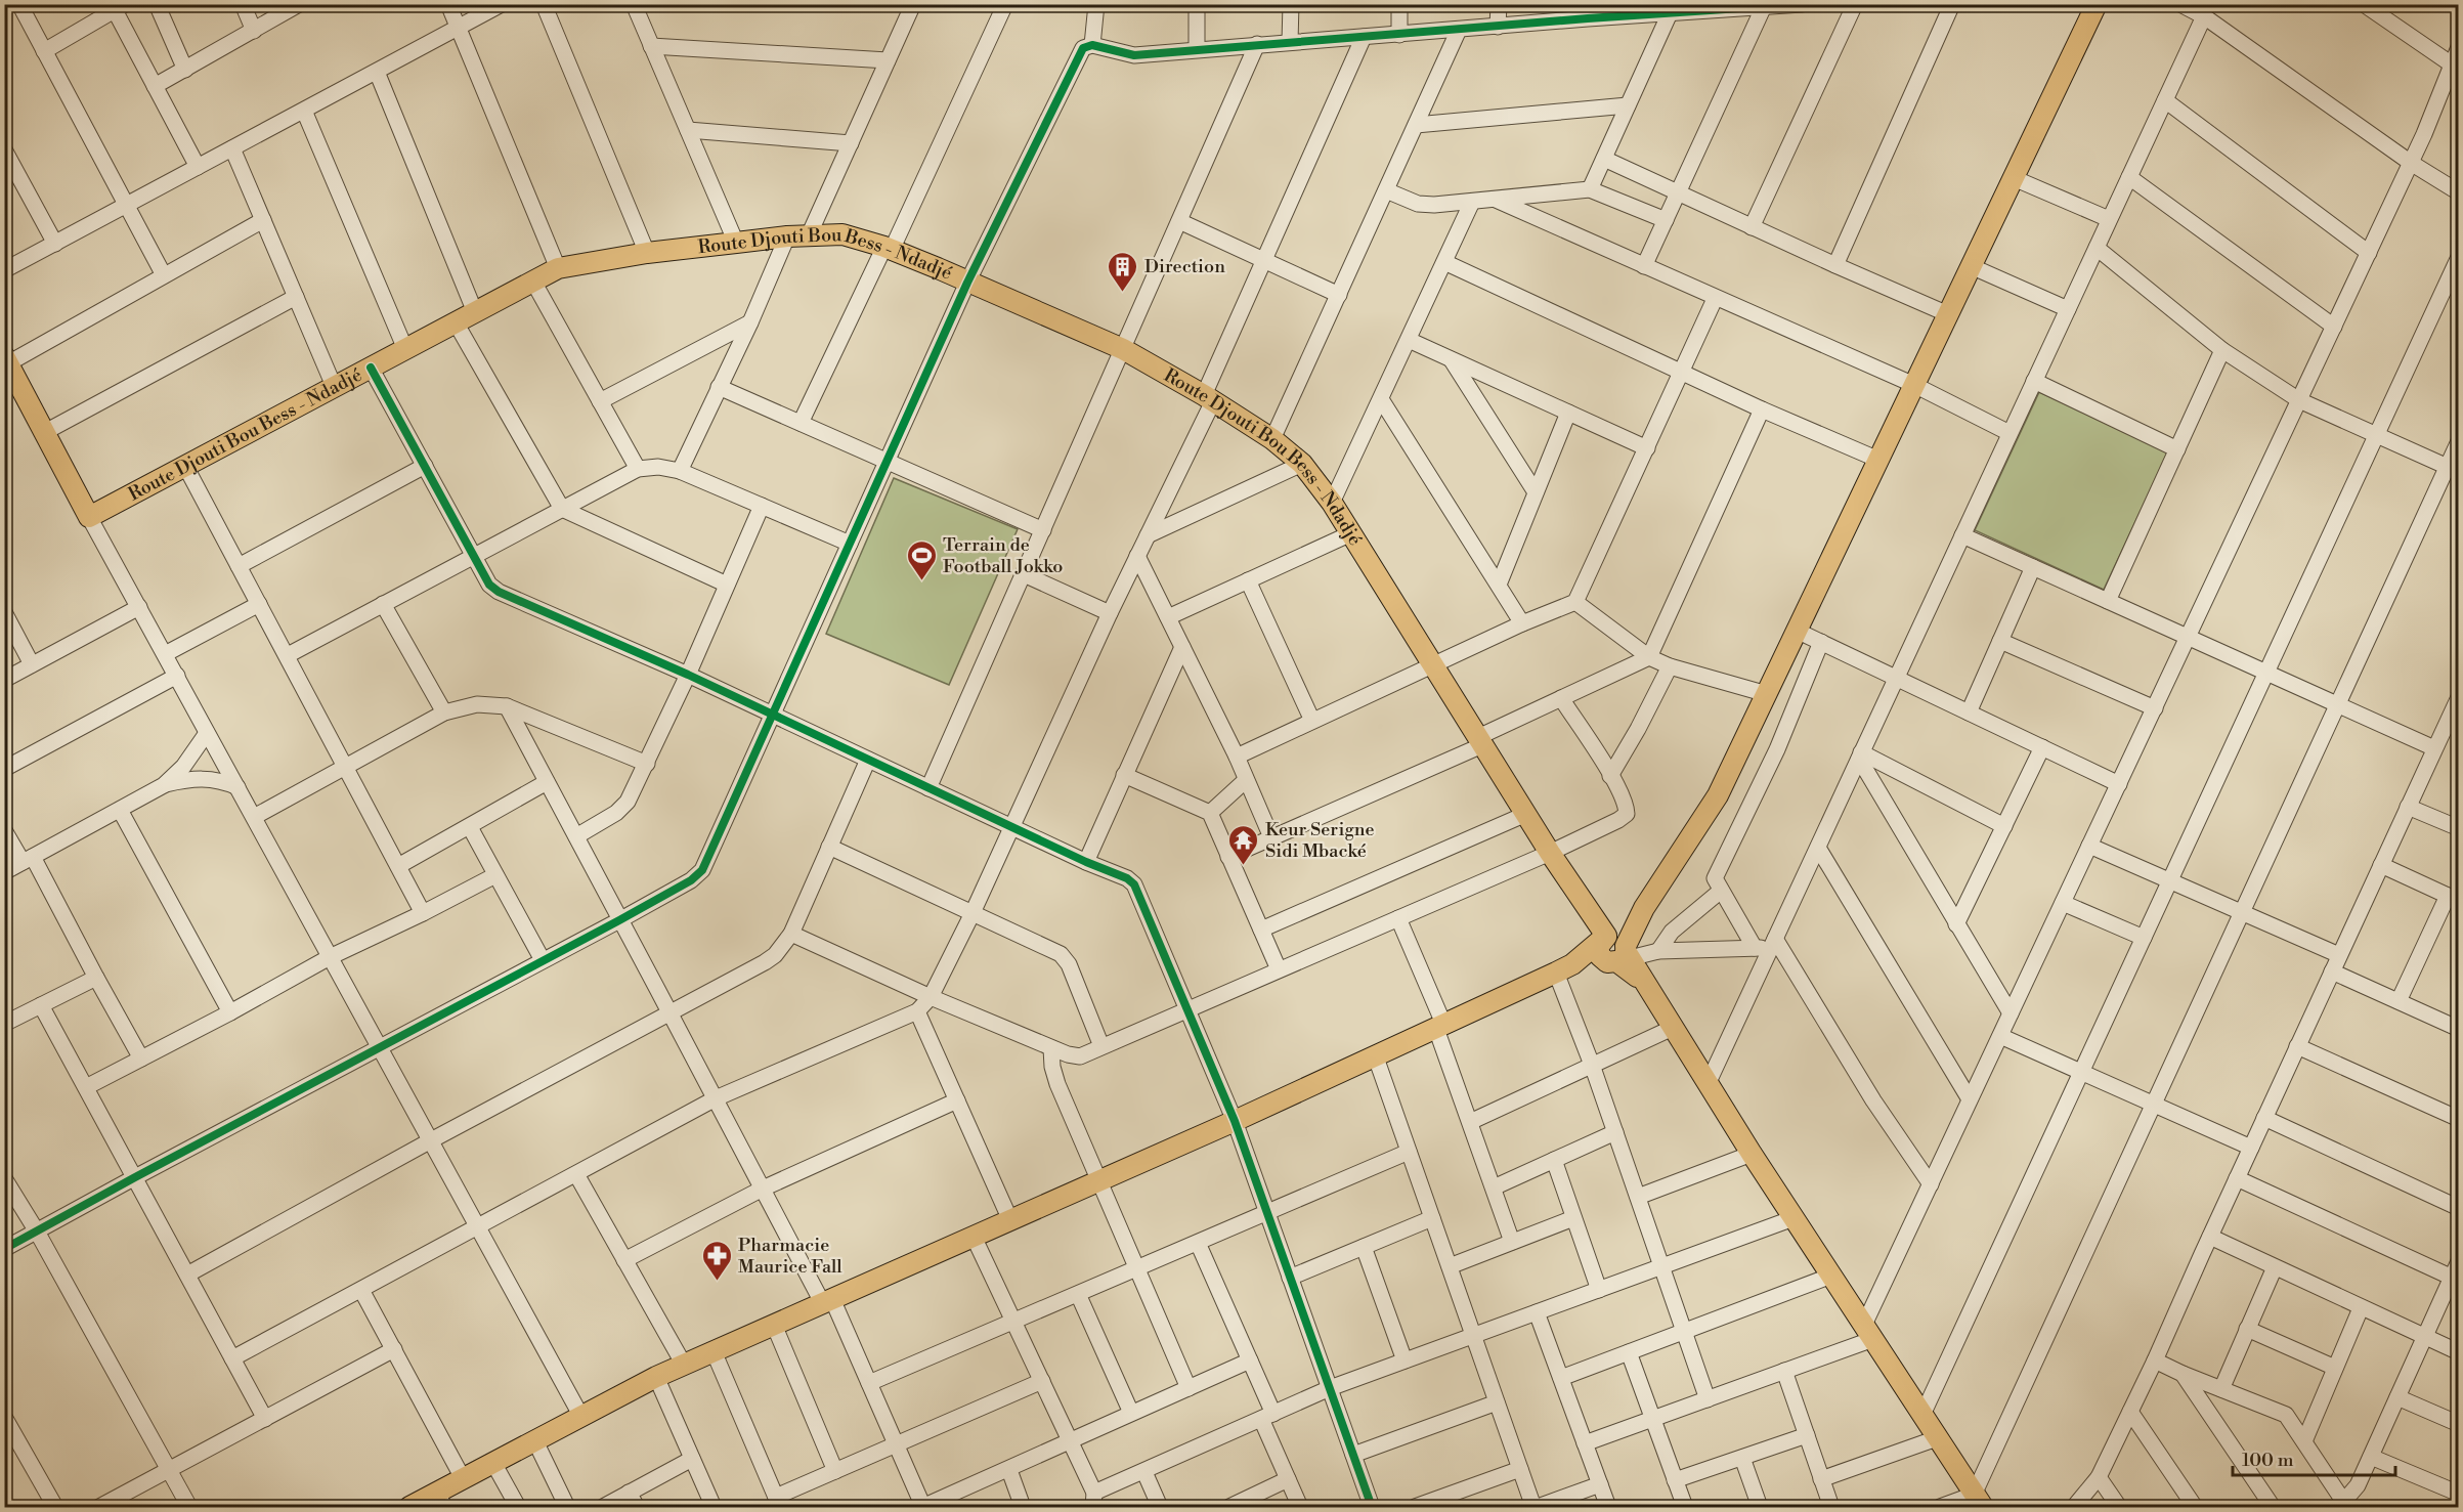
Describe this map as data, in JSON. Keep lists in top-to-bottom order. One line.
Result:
{"streets":{"main road":["Route Djouti Bou Bess - Ndadjé"]},"places":{"building":["Direction"],"sports":["Terrain de Football Jokko"],"temple":["Keur Serigne Sidi Mbacké"],"pharmacy":["Pharmacie Maurice Fall"]},"scale_bar":"100 m"}
